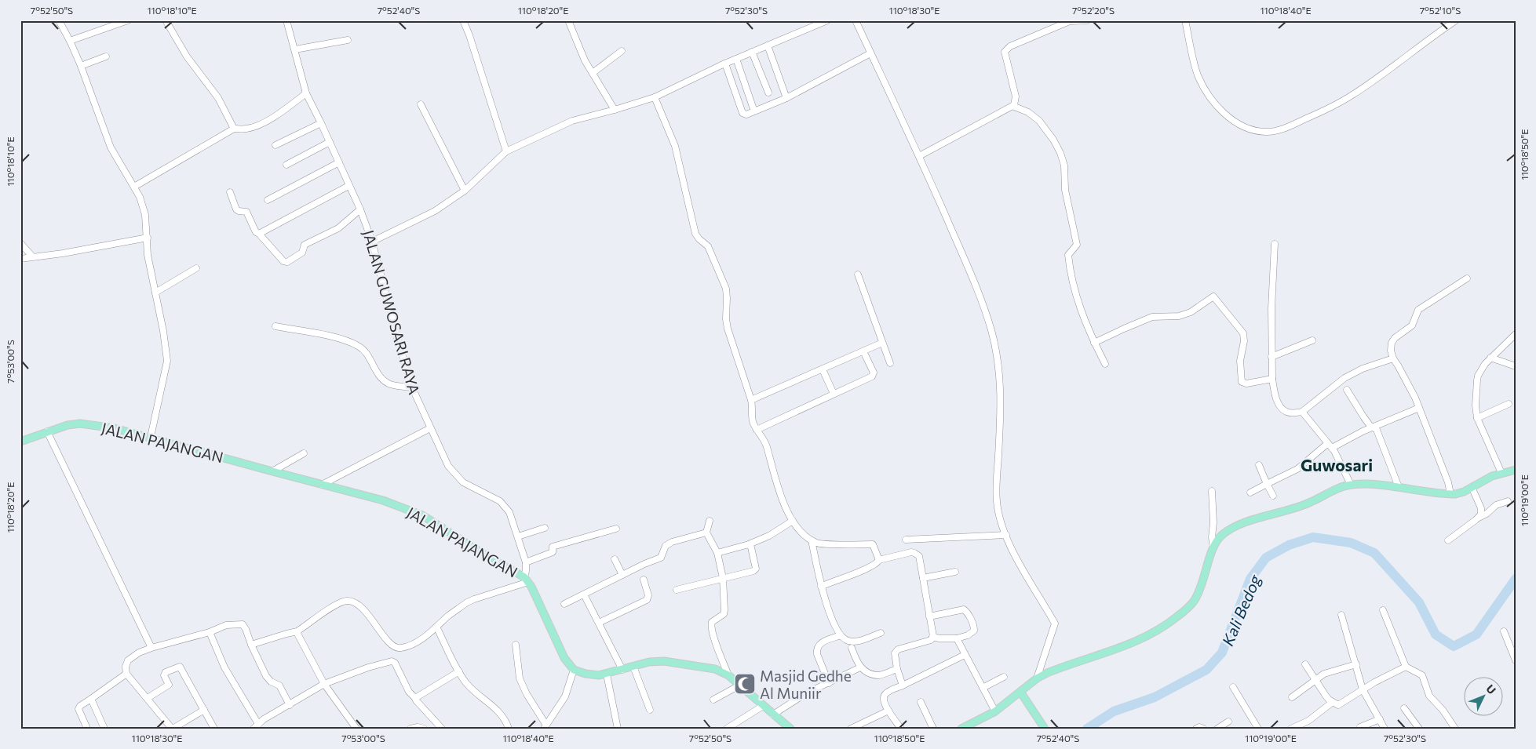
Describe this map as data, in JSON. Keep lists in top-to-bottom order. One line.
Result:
{"streets":{"main road":["JALAN PAJANGAN"],"street":["JALAN GUWOSARI RAYA"]},"crossings":[["JALAN GUWOSARI RAYA","JALAN PAJANGAN"]],"districts":["Guwosari"],"water":["Kali Bedog"],"places":{"mosque":["Masjid Gedhe Al Muniir"]},"north":"top right","coordinates":["7°52'50\"S","110°18'10\"E","7°52'40\"S","110°18'20\"E","7°52'30\"S","110°18'30\"E","7°52'20\"S","110°18'40\"E","7°52'10\"S","110°18'50\"E","7°53'00\"S","110°19'00\"E"]}
